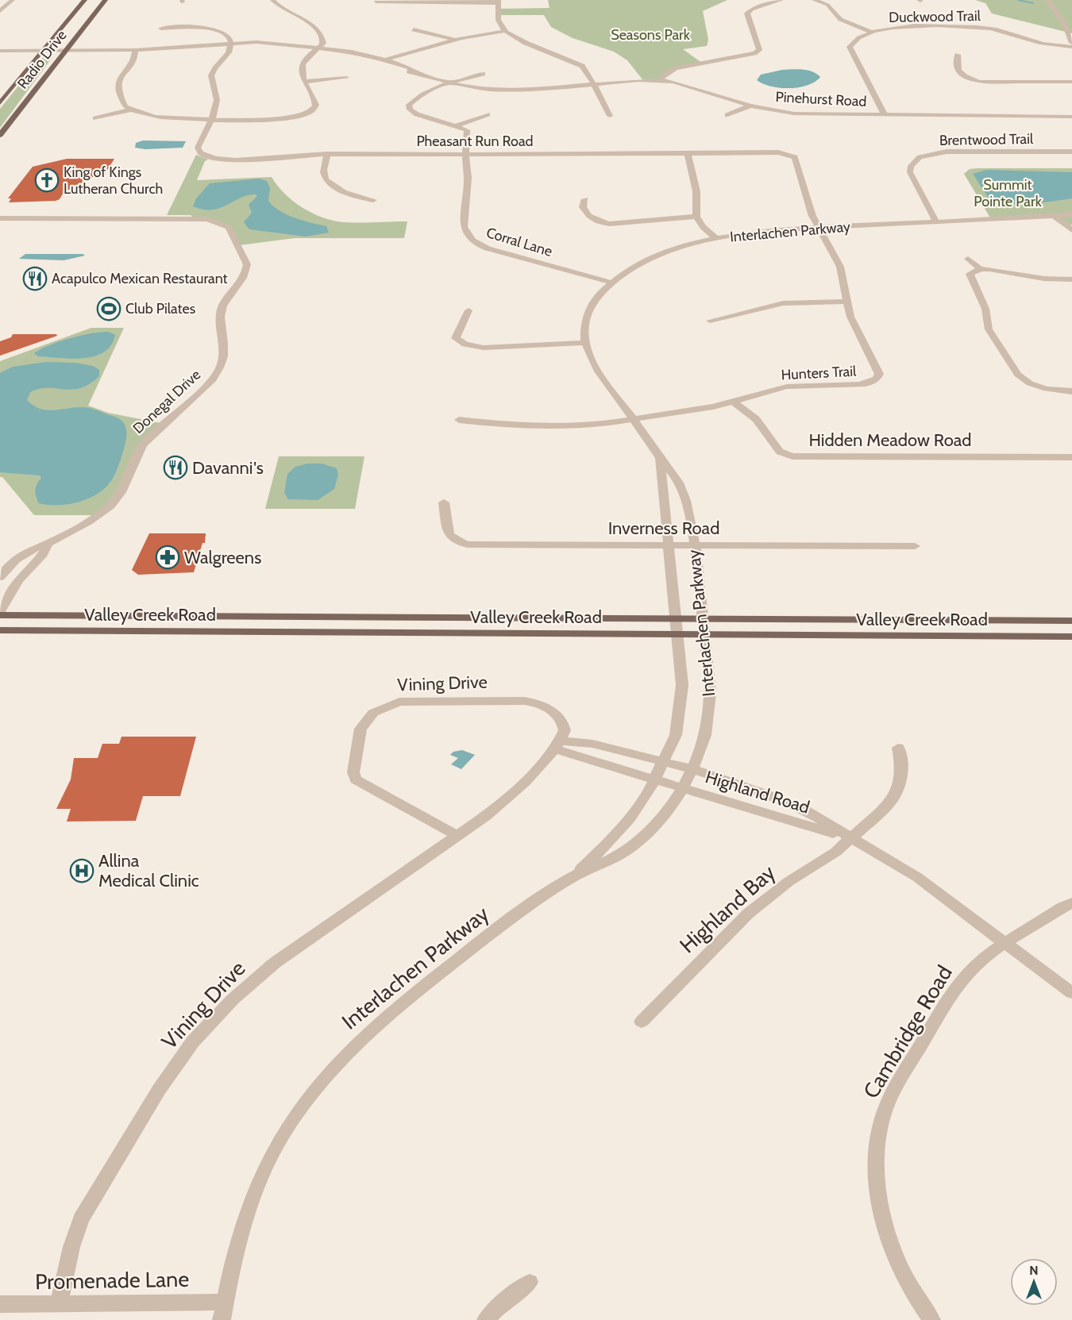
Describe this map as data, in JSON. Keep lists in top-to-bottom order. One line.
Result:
{"streets":{"main road":["Radio Drive","Valley Creek Road"],"street":["Duckwood Trail","Pinehurst Road","Brentwood Trail","Pheasant Run Road","Interlachen Parkway","Corral Lane","Hunters Trail","Donegal Drive","Hidden Meadow Road","Inverness Road","Vining Drive","Highland Road","Highland Bay","Cambridge Road","Promenade Lane"]},"crossings":[["Duckwood Trail","Pinehurst Road"],["Radio Drive","Pinehurst Road"],["Brentwood Trail","Interlachen Parkway"],["Pheasant Run Road","Corral Lane"],["Pheasant Run Road","Hunters Trail"],["Interlachen Parkway","Corral Lane"],["Interlachen Parkway","Hunters Trail"],["Interlachen Parkway","Inverness Road"],["Interlachen Parkway","Valley Creek Road"],["Interlachen Parkway","Highland Road"],["Interlachen Parkway","Promenade Lane"],["Hunters Trail","Hidden Meadow Road"],["Donegal Drive","Valley Creek Road"],["Vining Drive","Promenade Lane"],["Highland Road","Highland Bay"],["Highland Road","Cambridge Road"]],"parks":["Seasons Park","Summit Pointe Park"],"places":{"church":["King of Kings Lutheran Church"],"restaurant":["Acapulco Mexican Restaurant","Davanni's"],"sports":["Club Pilates"],"pharmacy":["Walgreens"],"hospital":["Allina Medical Clinic"]},"north":"top"}
